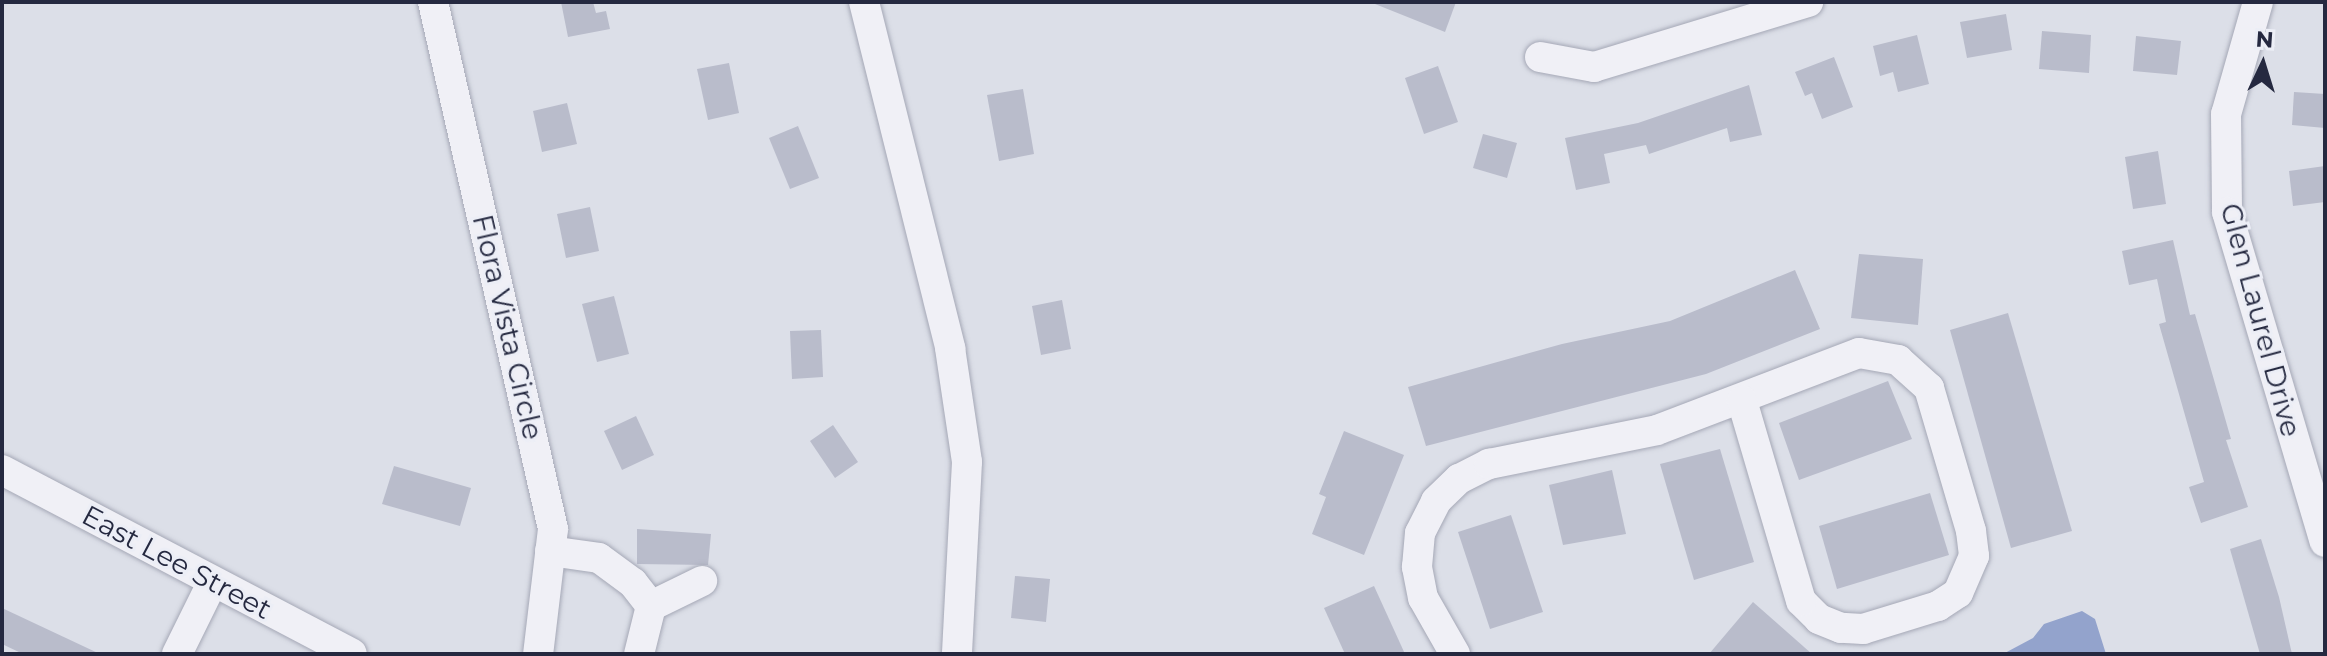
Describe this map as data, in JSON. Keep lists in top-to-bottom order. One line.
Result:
{"streets":{"street":["Glen Laurel Drive","Flora Vista Circle","East Lee Street"]},"north":"top"}
